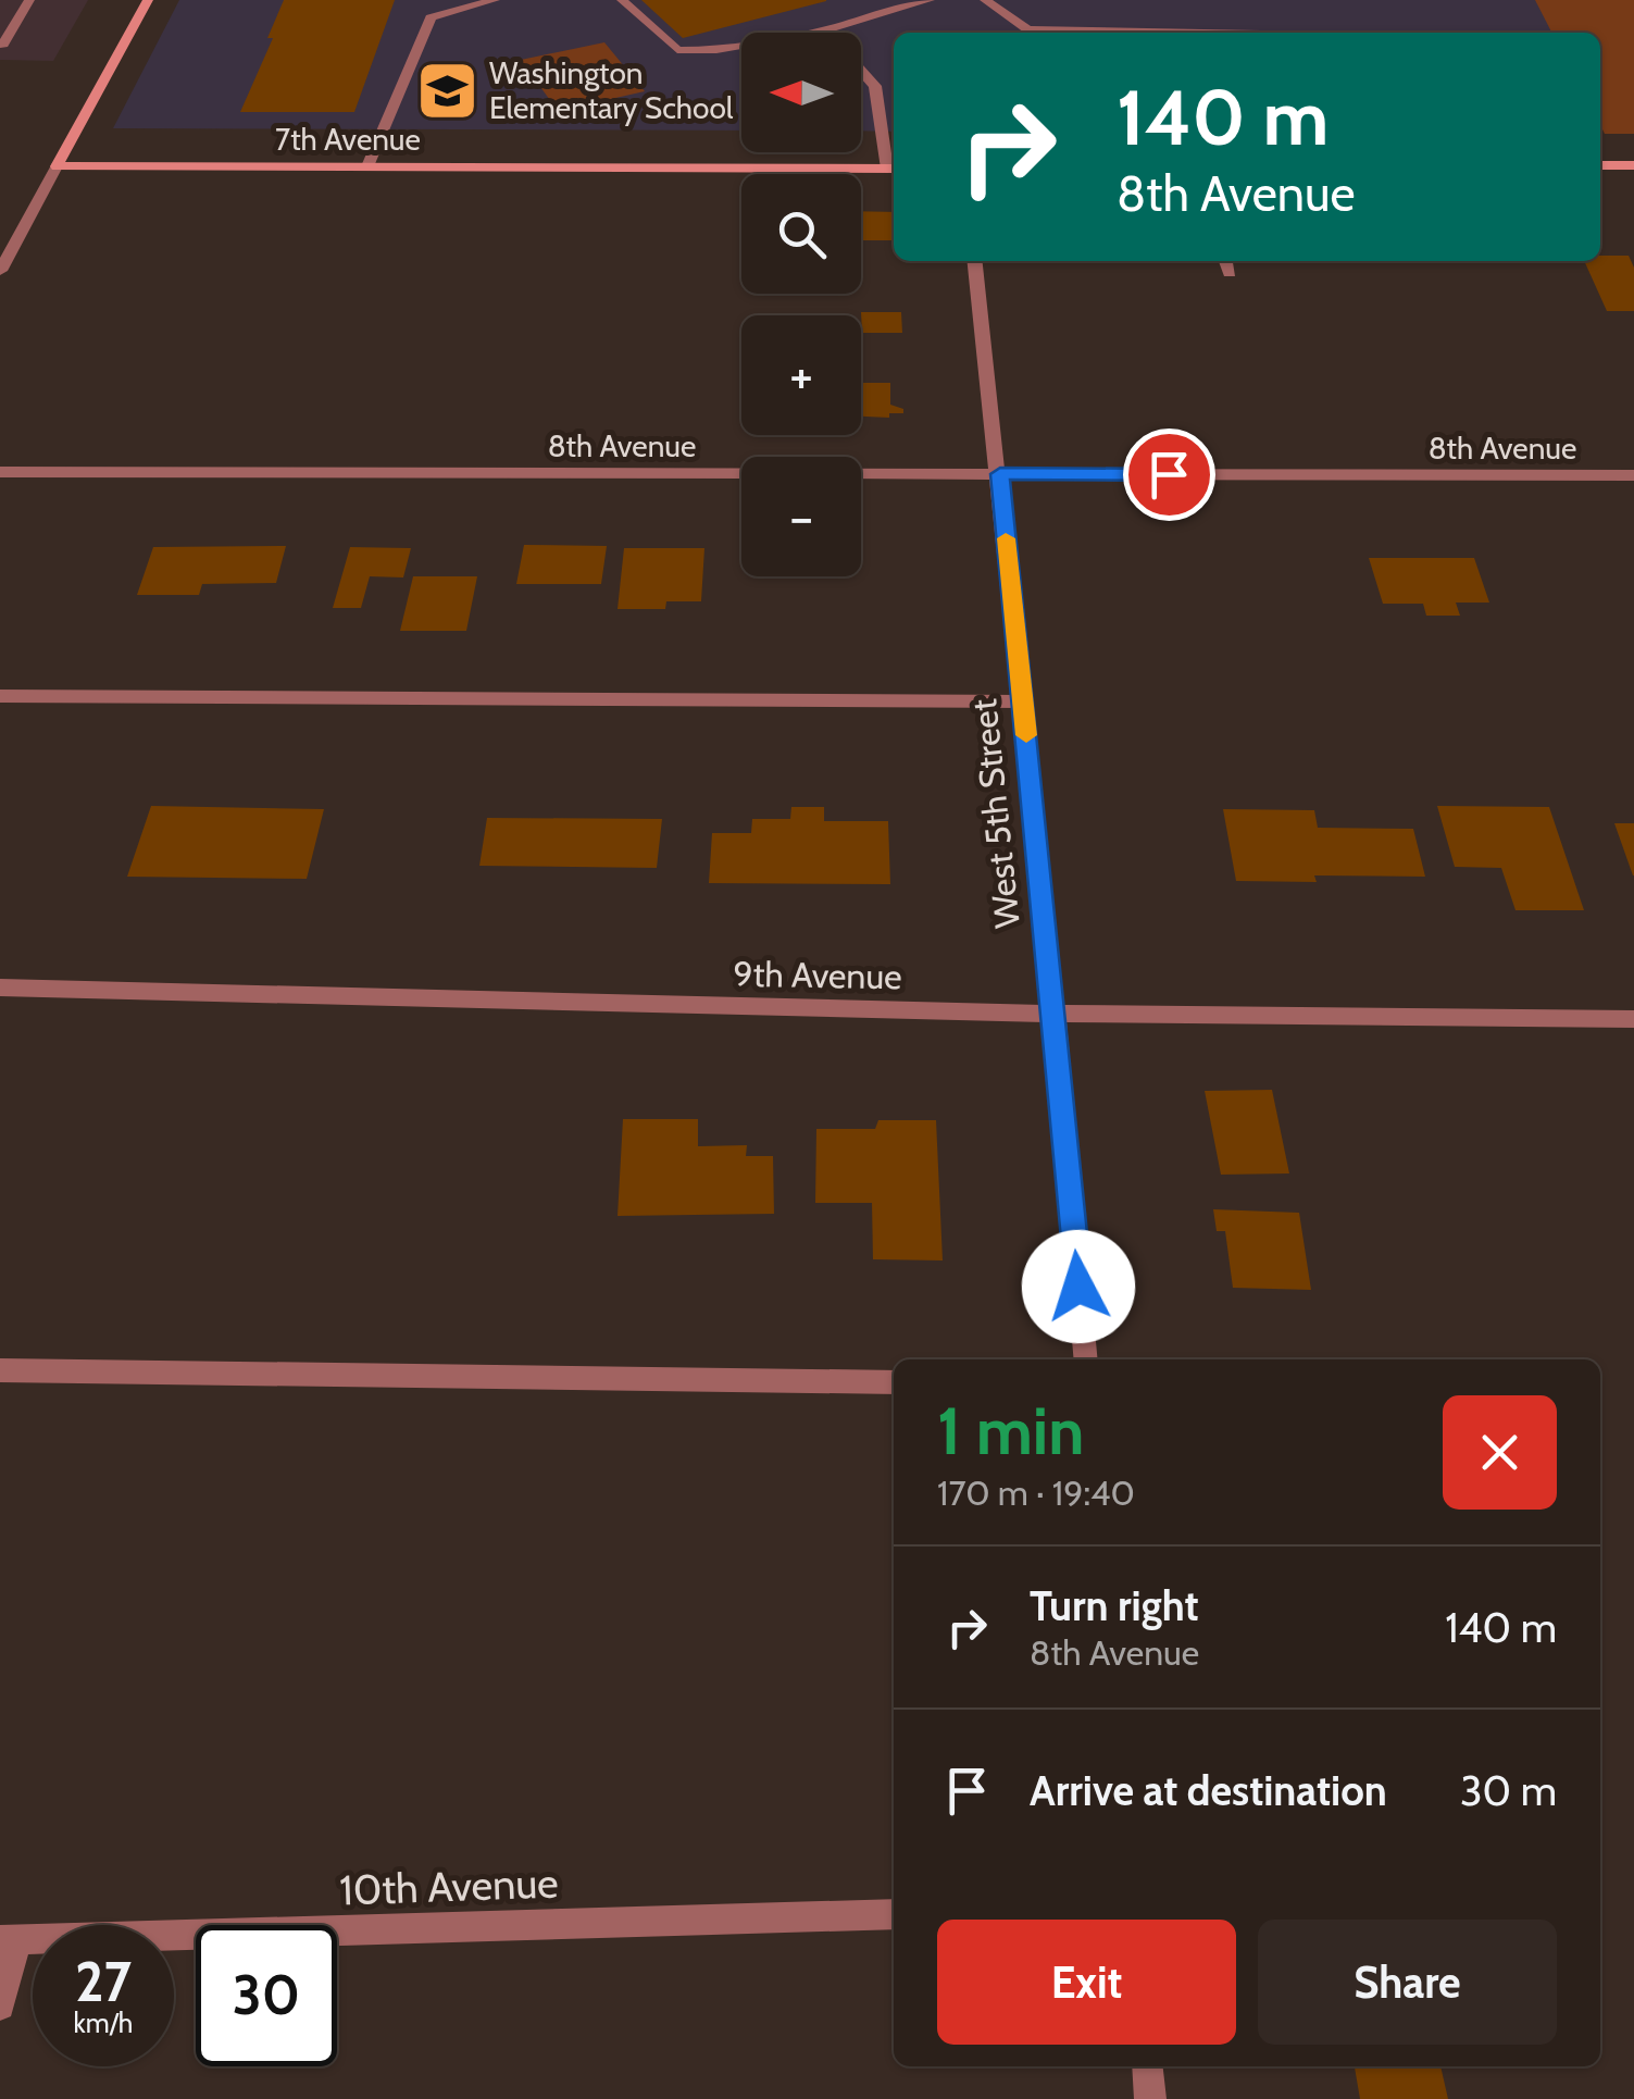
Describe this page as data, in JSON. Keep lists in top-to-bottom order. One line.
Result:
{"streets":{"street":["7th Avenue","8th Avenue","West 5th Street","9th Avenue","10th Avenue"]},"crossings":[["8th Avenue","West 5th Street"],["West 5th Street","9th Avenue"]],"places":{"school or university":["Washington Elementary School"]},"north":"left","page":{"map_buttons":["+","−"],"turn":["140 m","8th Avenue"],"heading":["1 min","170 m · 19:40"],"list":[{"name":"Turn right","note":"8th Avenue","value":"140 m"},{"name":"Arrive at destination","value":"30 m"}],"buttons":["Exit","Share"],"speed":"27 km/h","limit":"30"}}
